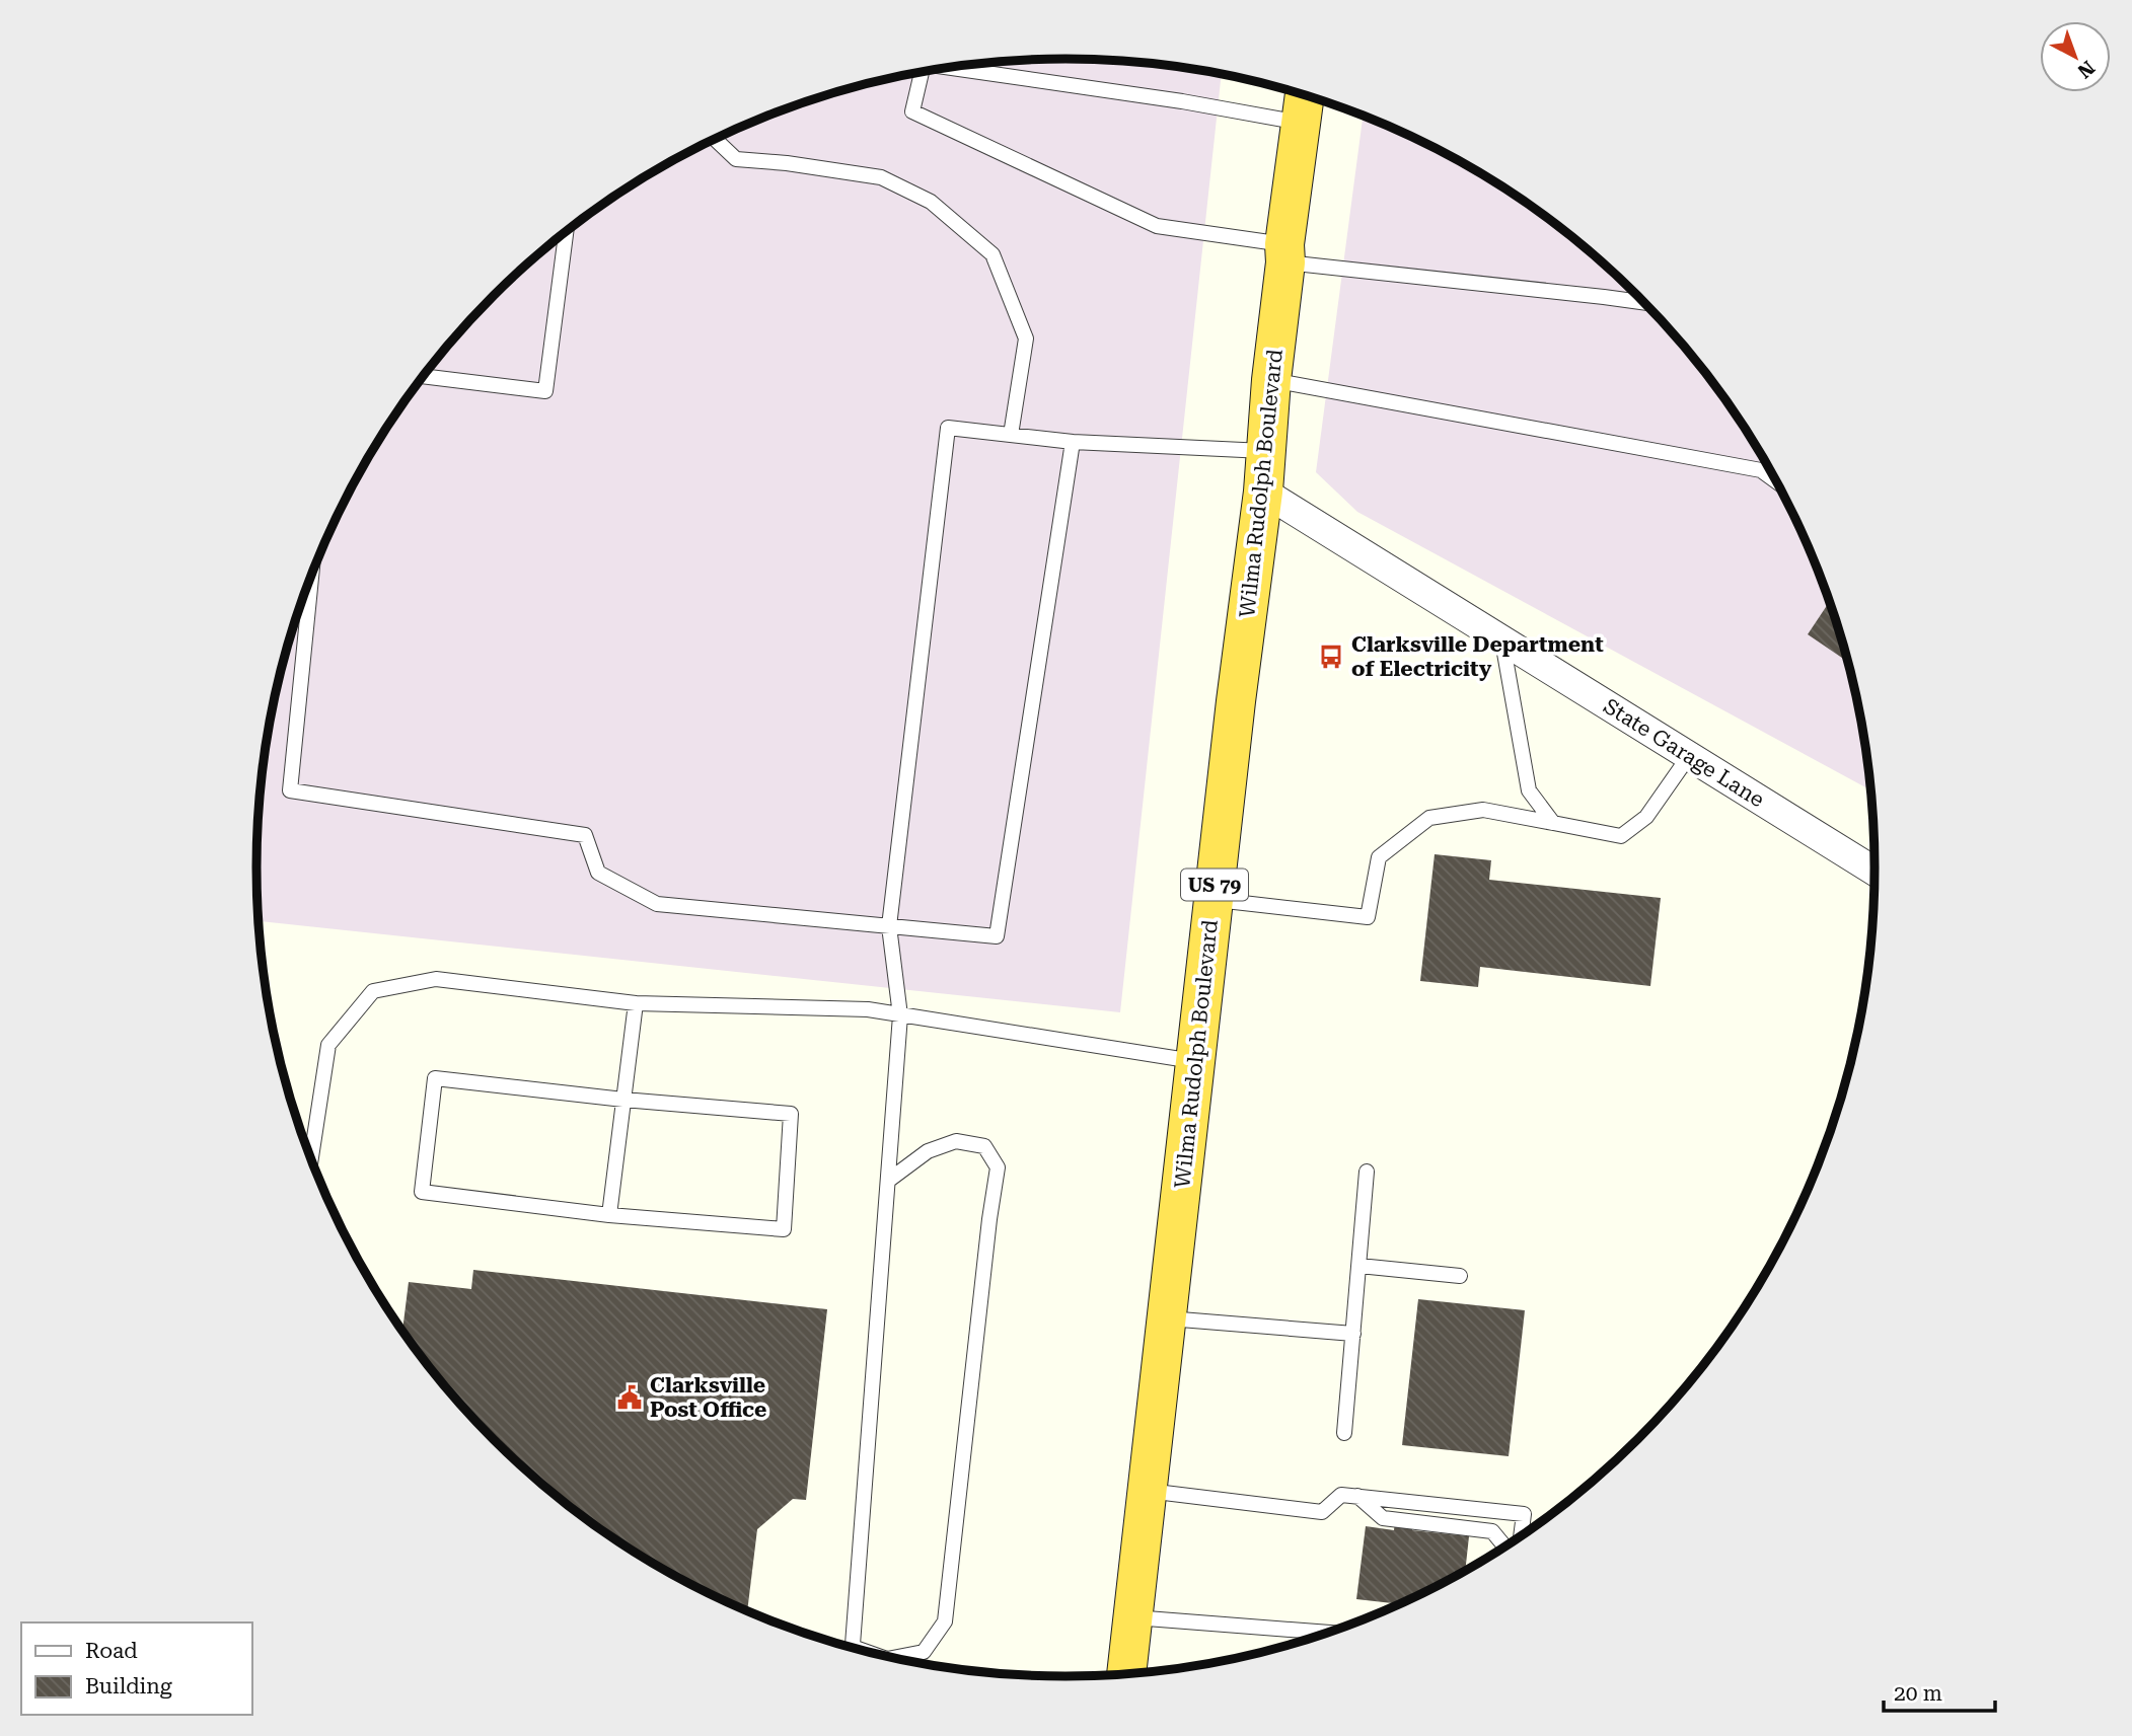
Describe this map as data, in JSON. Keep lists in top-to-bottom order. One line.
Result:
{"streets":{"highway":["Wilma Rudolph Boulevard","US 79"],"street":["State Garage Lane"]},"crossings":[["Wilma Rudolph Boulevard","State Garage Lane"]],"places":{"bus stop":["Clarksville Department of Electricity"],"public building":["Clarksville Post Office"]},"legend":["Road","Building"],"scale_bar":"20 m","north":"bottom right"}
